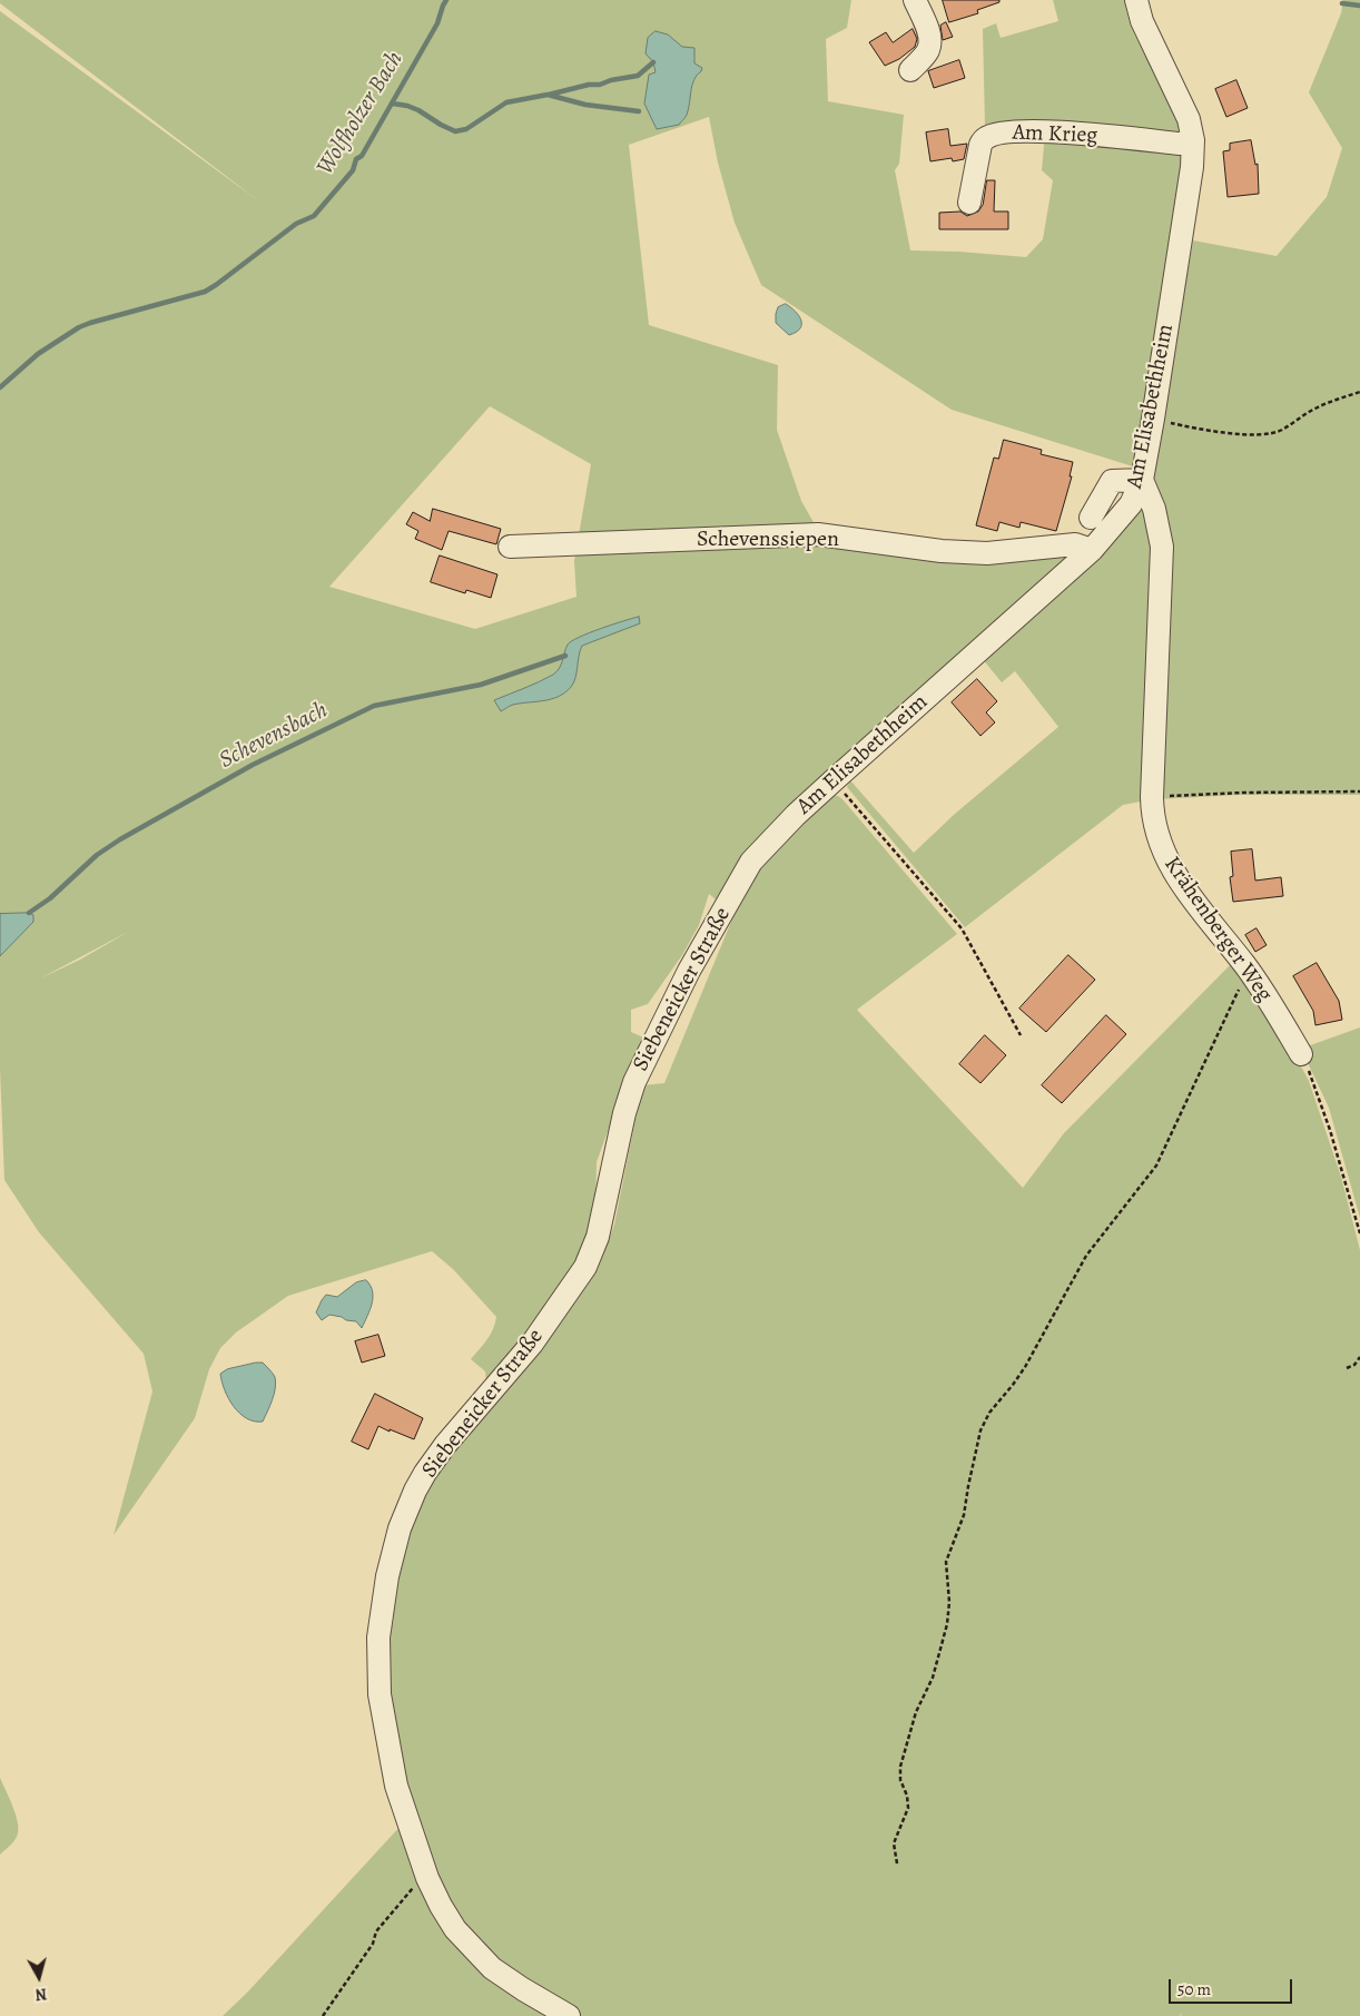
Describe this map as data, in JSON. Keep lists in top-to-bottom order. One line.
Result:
{"streets":{"street":["Am Krieg","Am Elisabethheim","Schevenssiepen","Krähenberger Weg","Siebeneicker Straße"]},"crossings":[["Am Krieg","Am Elisabethheim"],["Am Elisabethheim","Schevenssiepen"],["Am Elisabethheim","Krähenberger Weg"],["Am Elisabethheim","Siebeneicker Straße"]],"water":["Wolfholzer Bach","Schevensbach"],"scale_bar":"50 m","north":"bottom"}
